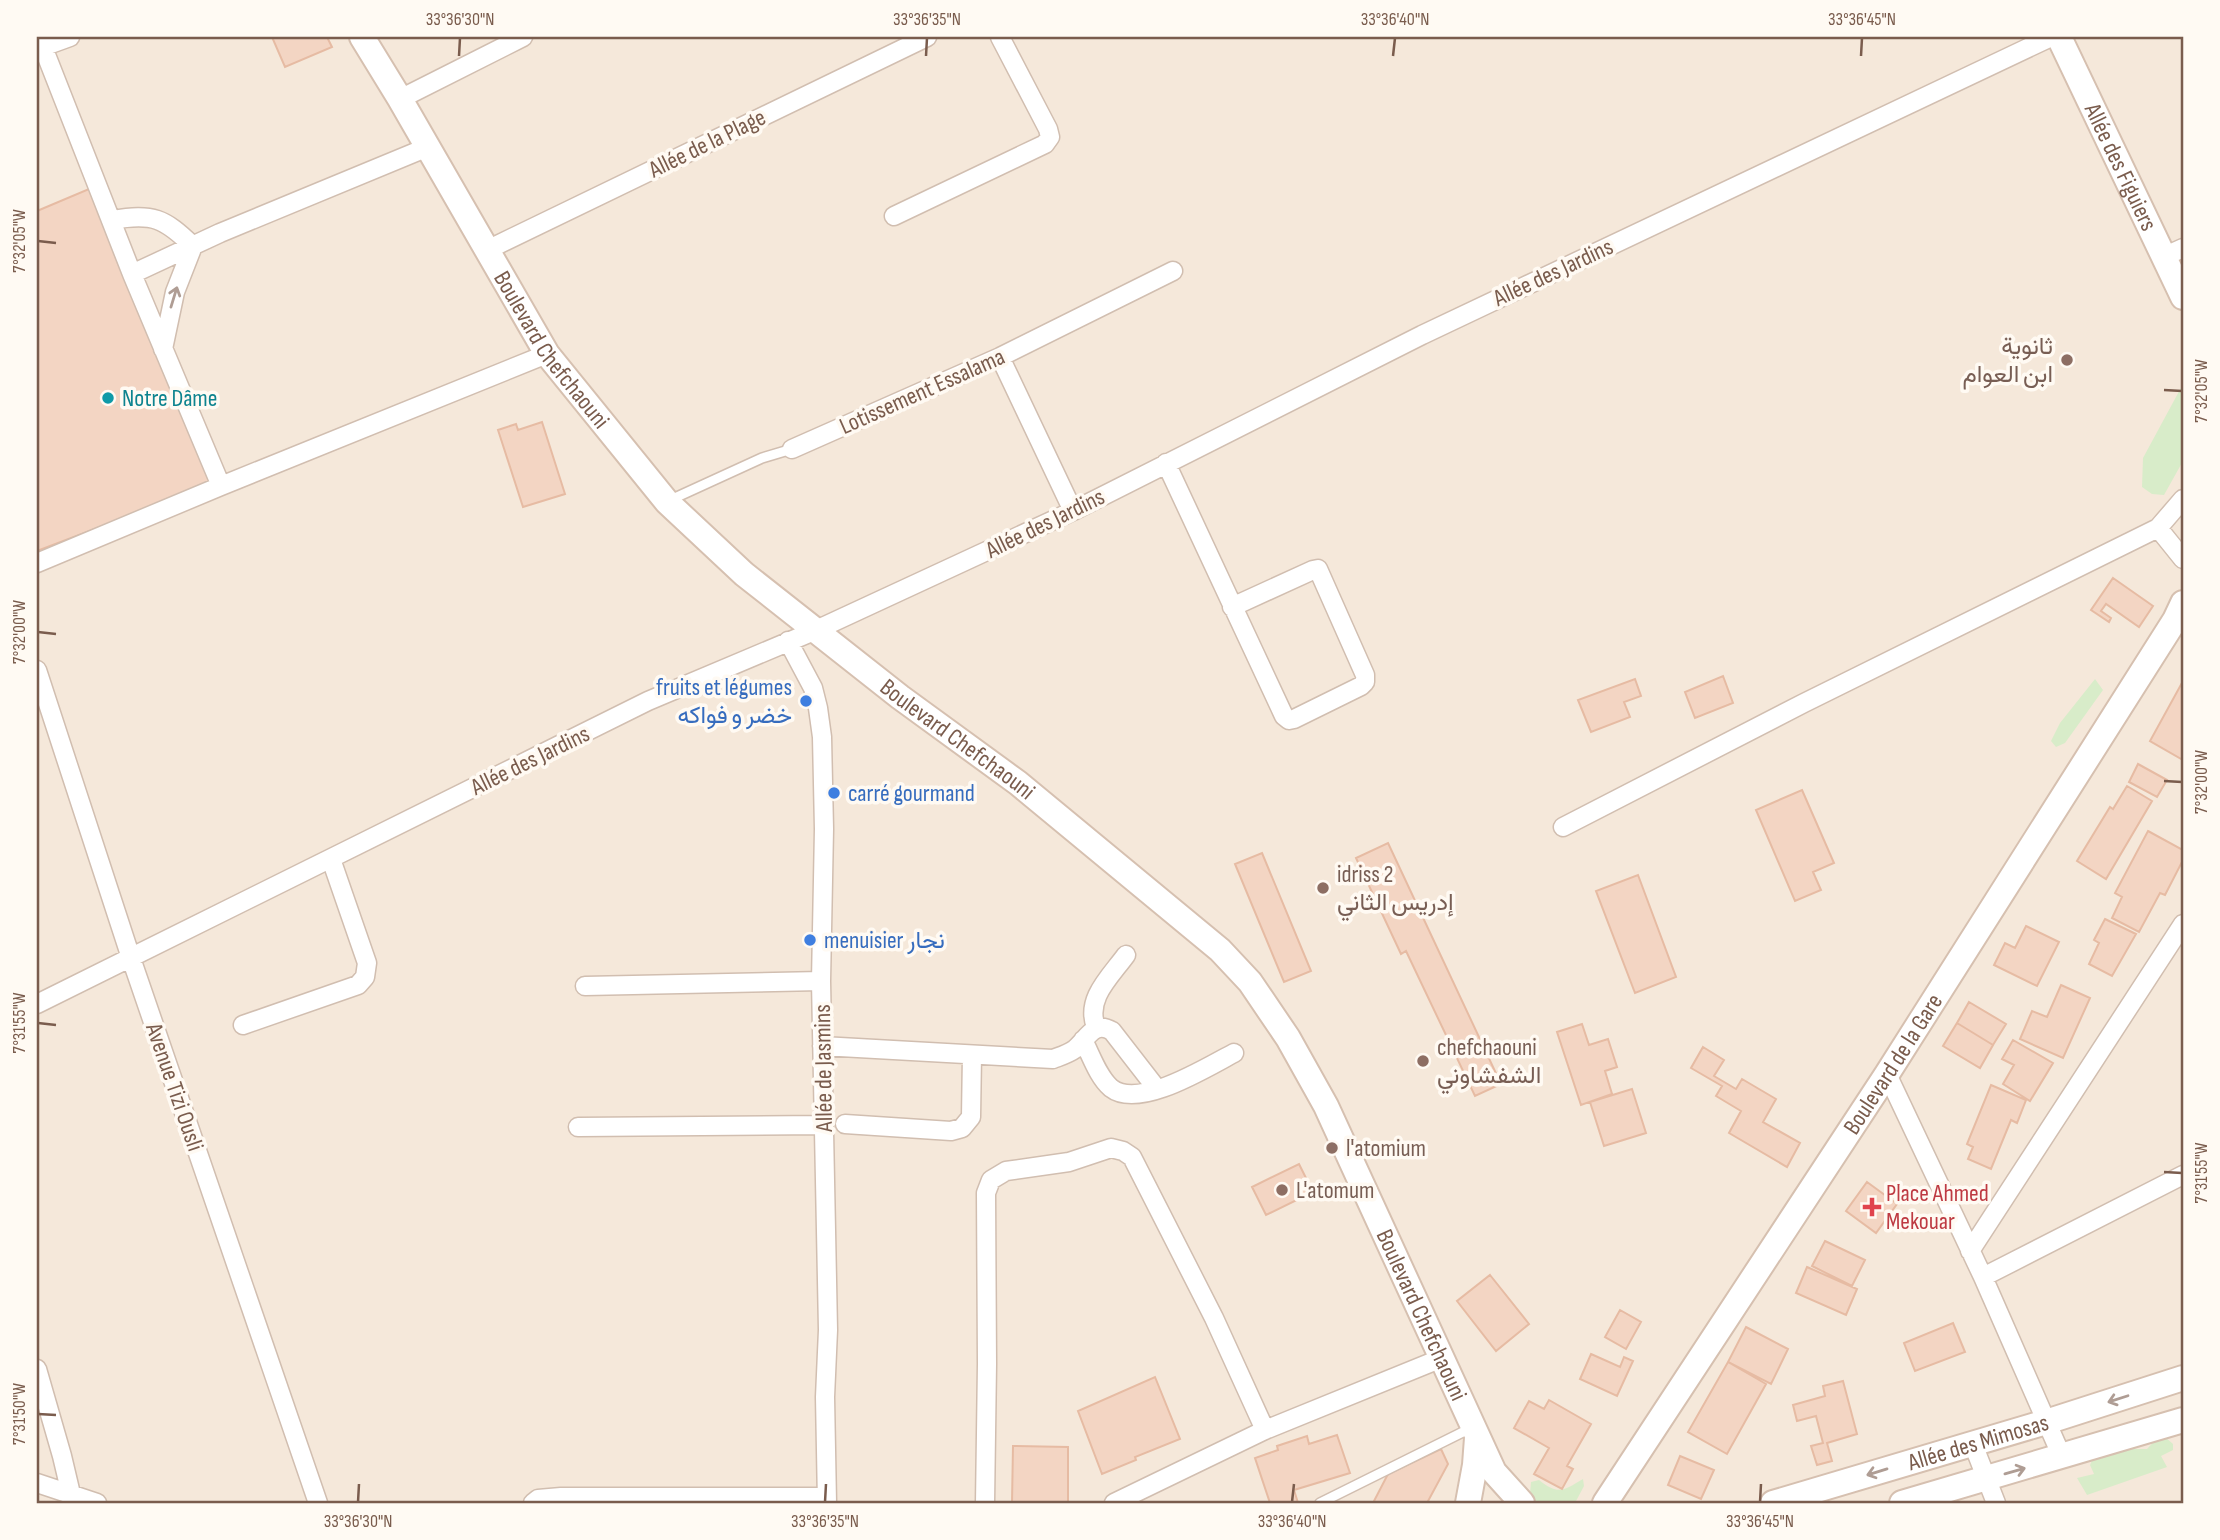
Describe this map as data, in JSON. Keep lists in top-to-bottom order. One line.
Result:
{"streets":{"street":["Allée de la Plage","Allée des Figuiers","Allée des Jardins","Boulevard Chefchaouni","Lotissement Essalama","Boulevard de la Gare","Allée de Jasmins","Avenue Tizi Ousli","Allée des Mimosas"]},"crossings":[["Allée de la Plage","Boulevard Chefchaouni"],["Allée des Jardins","Boulevard Chefchaouni"],["Allée des Jardins","Allée de Jasmins"],["Allée des Jardins","Avenue Tizi Ousli"],["Boulevard Chefchaouni","Lotissement Essalama"]],"places":{"other":["ثانوية ابن العوام","Notre Dâme","fruits et légumes خضر و فواكه","carré gourmand","idriss 2 إدريس الثاني","menuisier نجار","chefchaouni الشفشاوني","l'atomium","L'atomum"],"health":["Place Ahmed Mekouar"]},"coordinates":["33°36'30\"N","33°36'35\"N","33°36'40\"N","33°36'45\"N","7°32'05\"W","7°32'00\"W","7°31'55\"W","7°31'50\"W"]}
